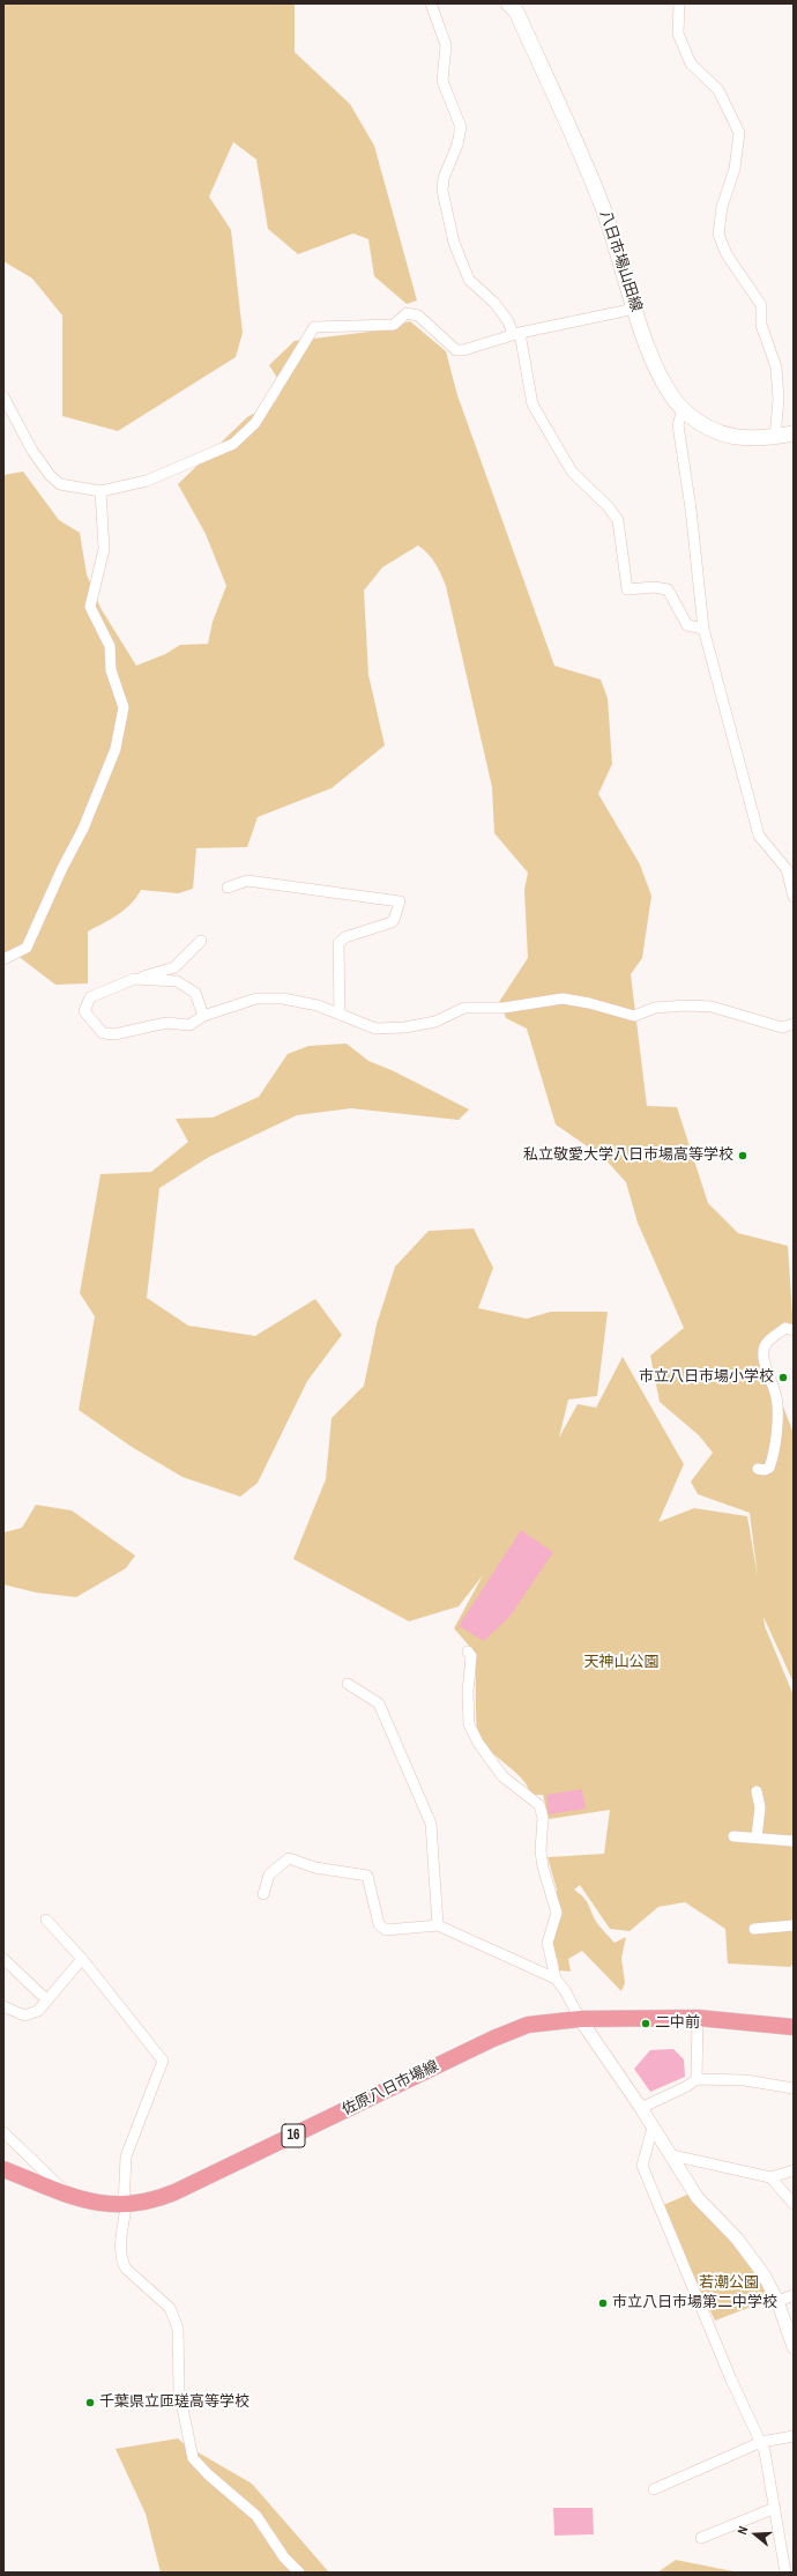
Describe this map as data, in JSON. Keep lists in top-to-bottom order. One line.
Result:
{"streets":{"main road":["八日市場山田線","佐原八日市場線","16"]},"parks":["天神山公園","若潮公園"],"places":["私立敬愛大学八日市場高等学校","市立八日市場小学校","二中前","市立八日市場第二中学校","千葉県立匝瑳高等学校"],"north":"left"}
